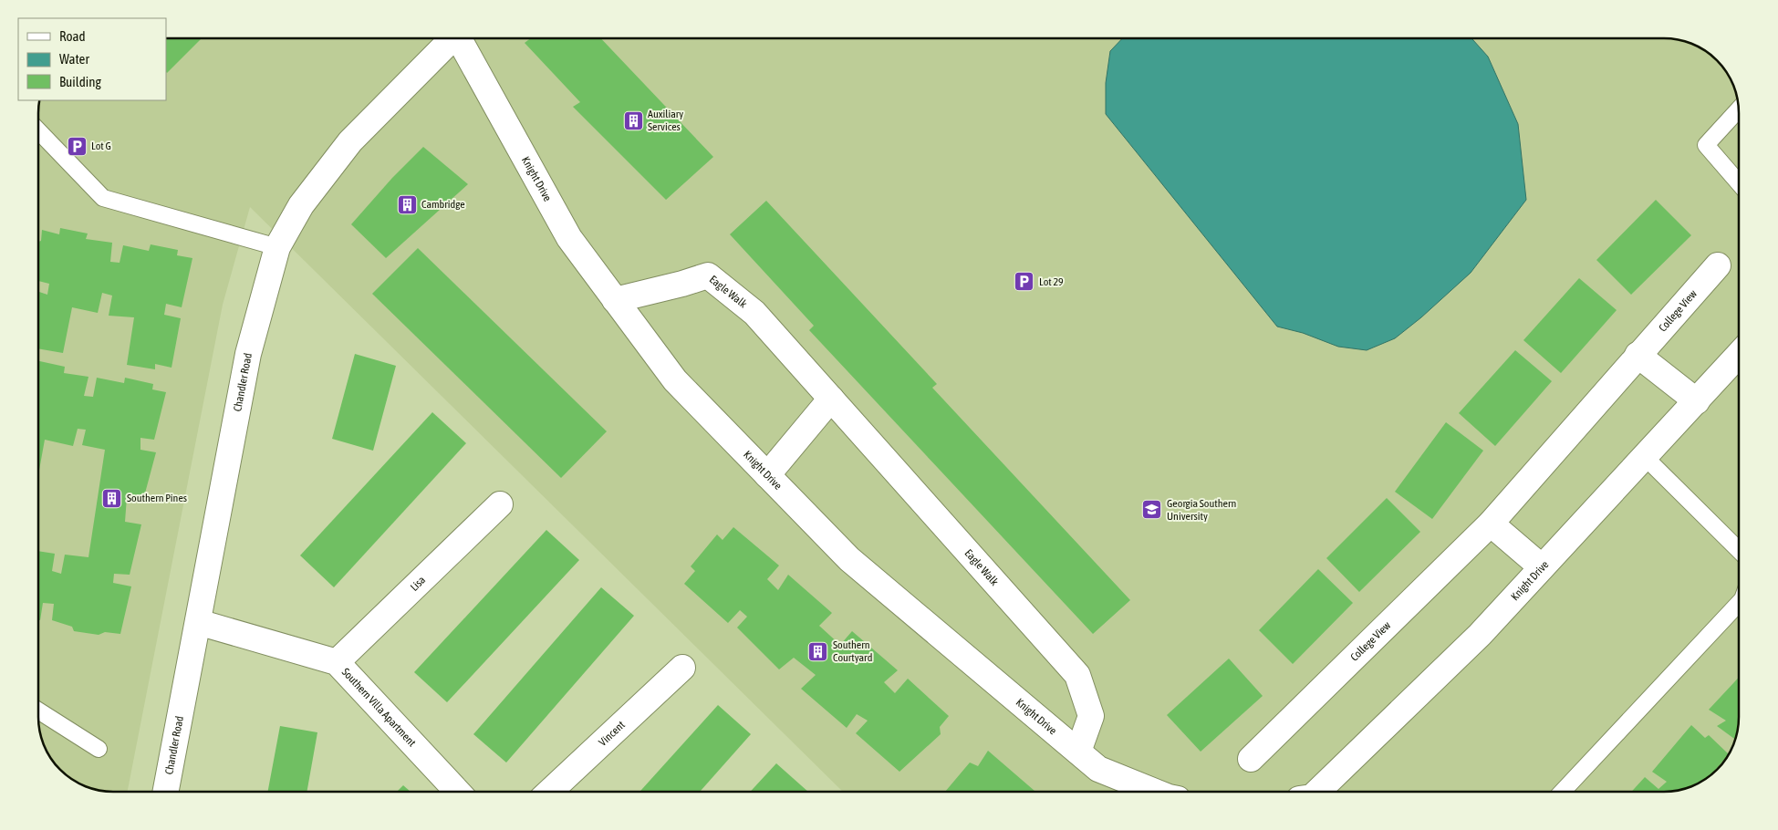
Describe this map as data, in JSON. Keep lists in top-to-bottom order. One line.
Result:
{"streets":{"street":["Knight Drive","Eagle Walk","College View","Chandler Road","Lisa","Southern Villa Apartment","Vincent"]},"crossings":[["Knight Drive","Eagle Walk"],["Chandler Road","Southern Villa Apartment"],["Lisa","Southern Villa Apartment"]],"places":{"building":["Auxiliary Services","Cambridge","Southern Pines","Southern Courtyard"],"parking":["Lot G","Lot 29"],"school or university":["Georgia Southern University"]},"legend":["Road","Water","Building"]}
